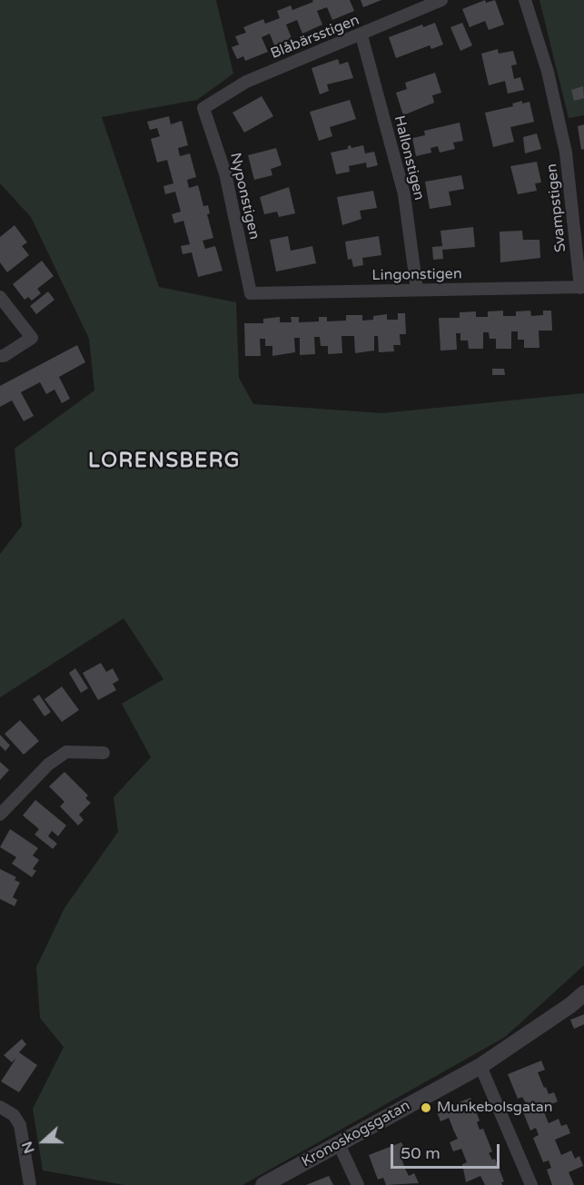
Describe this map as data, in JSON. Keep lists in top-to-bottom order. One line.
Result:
{"streets":{"street":["Blåbärsstigen","Hallonstigen","Nyponstigen","Svampstigen","Lingonstigen","Kronoskogsgatan"]},"crossings":[["Blåbärsstigen","Hallonstigen"],["Blåbärsstigen","Nyponstigen"],["Hallonstigen","Lingonstigen"],["Nyponstigen","Lingonstigen"],["Svampstigen","Lingonstigen"]],"districts":["LORENSBERG"],"places":["Munkebolsgatan"],"scale_bar":"50 m","north":"left"}
